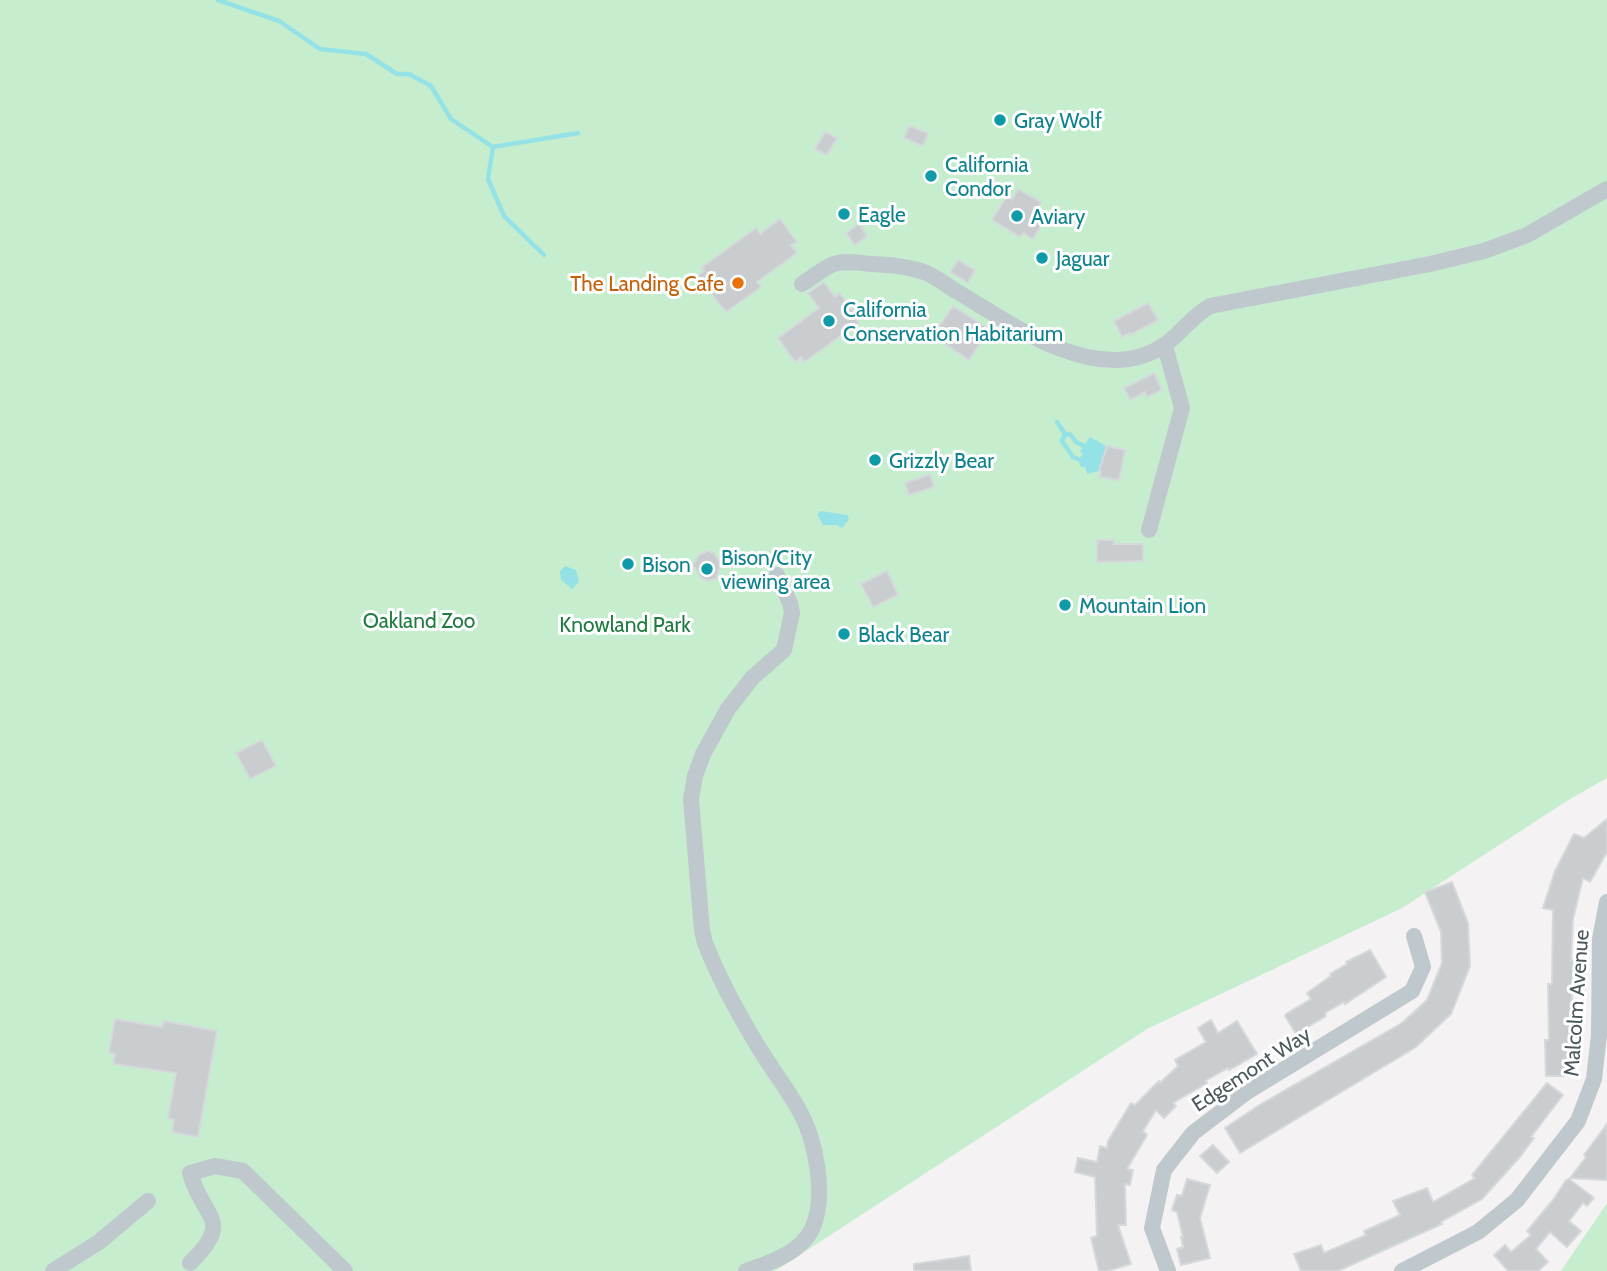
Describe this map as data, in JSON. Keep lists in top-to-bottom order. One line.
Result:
{"streets":{"street":["Malcolm Avenue","Edgemont Way"]},"parks":["Oakland Zoo","Knowland Park"],"places":["Gray Wolf","California Condor","Eagle","Aviary","Jaguar","The Landing Cafe","California Conservation Habitarium","Grizzly Bear","Bison","Bison/City viewing area","Mountain Lion","Black Bear"]}
